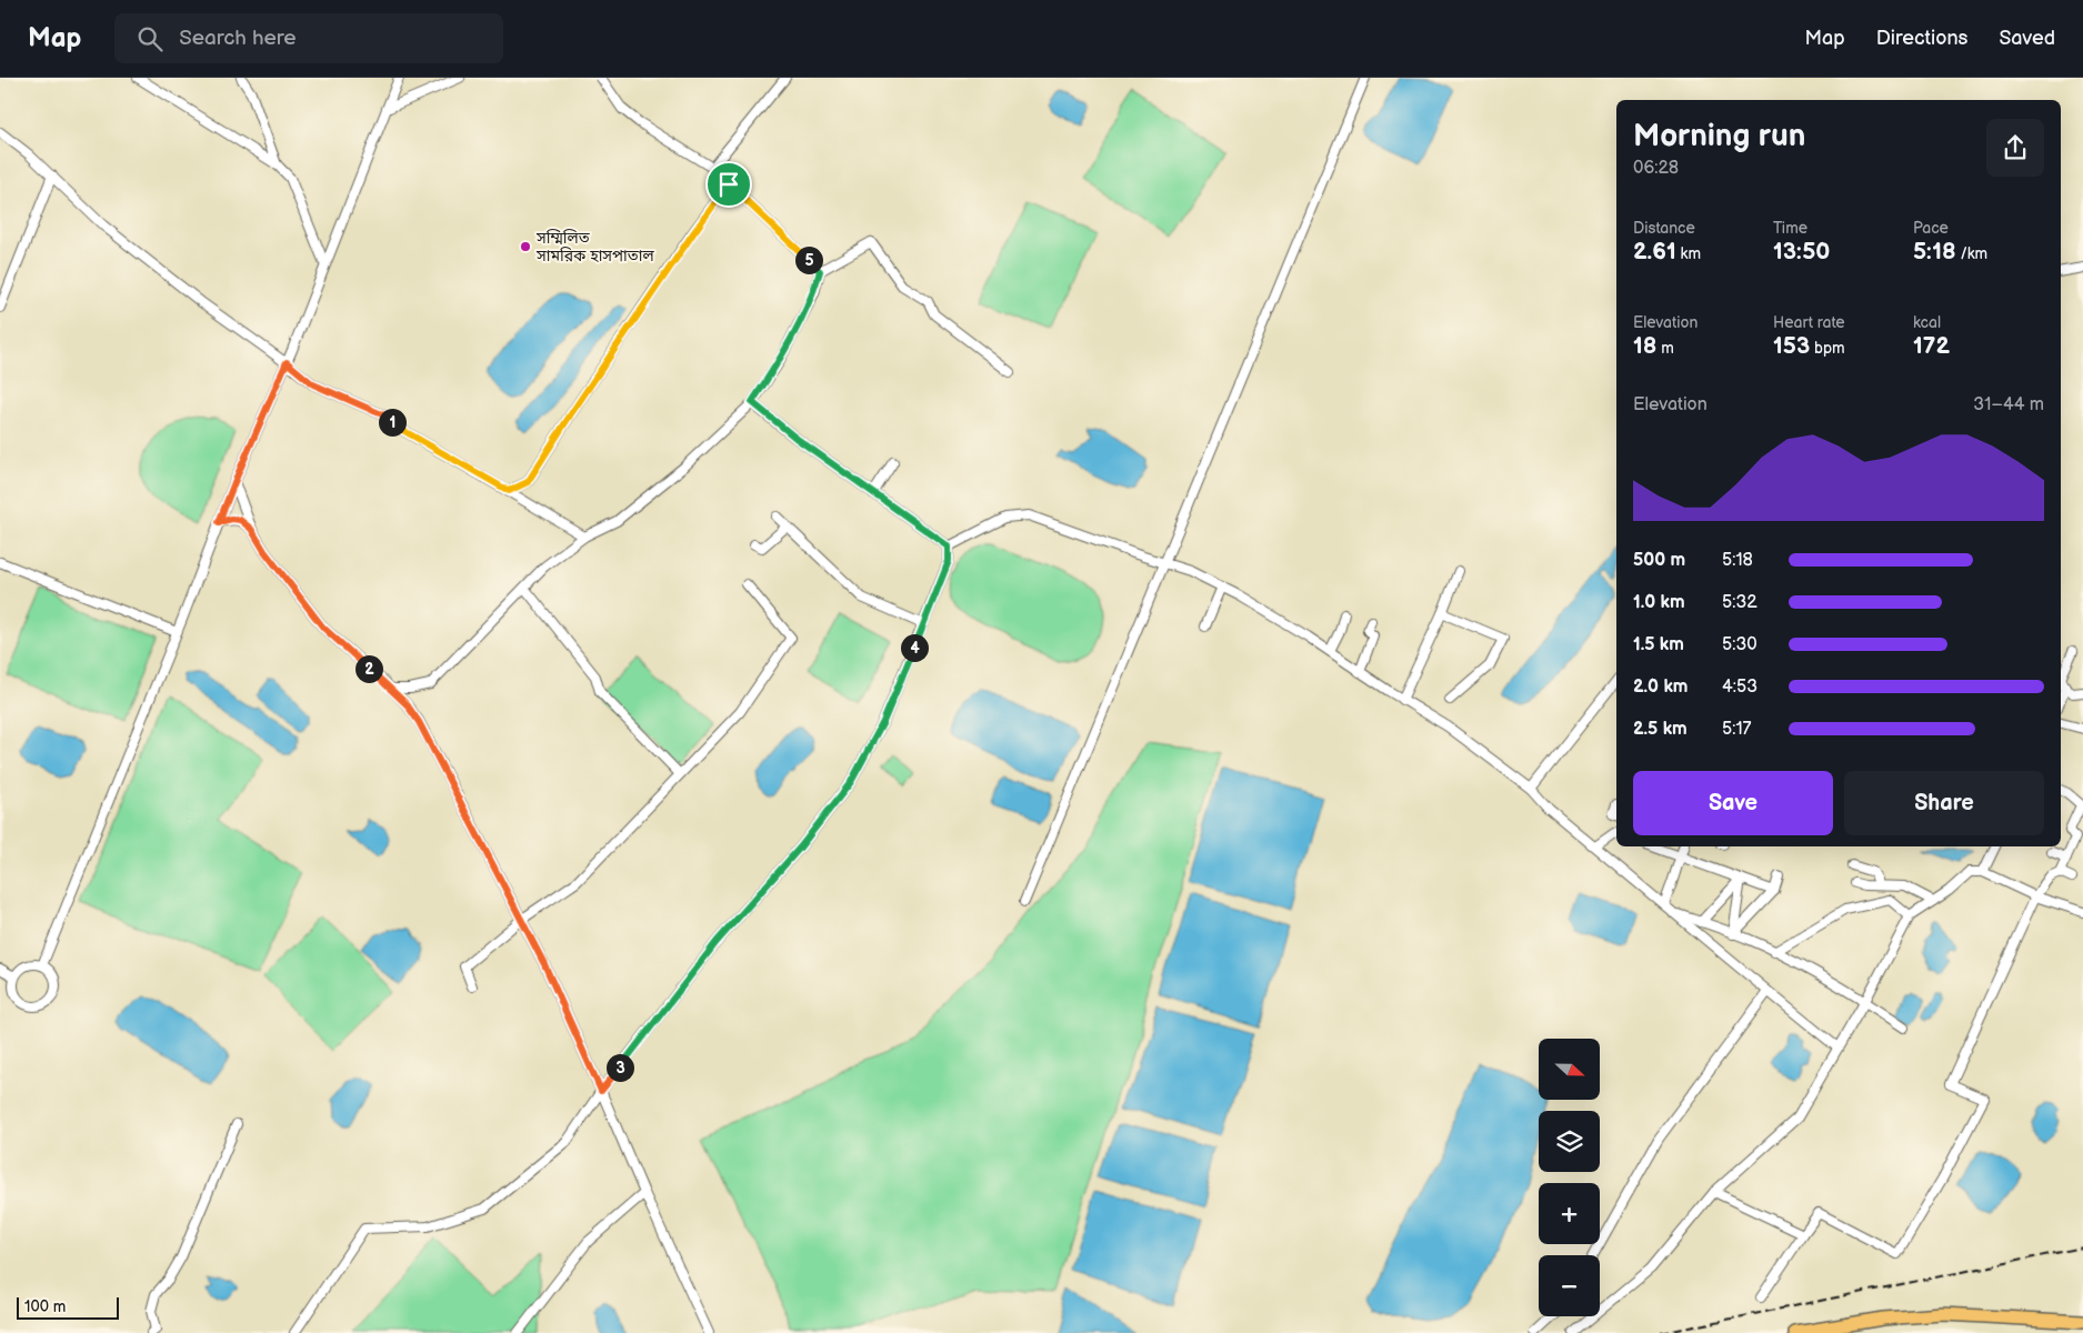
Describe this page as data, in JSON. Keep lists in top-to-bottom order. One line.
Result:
{"places":["সম্মিলিত সামরিক হাসপাতাল"],"scale_bar":"100 m","north":"right","page":{"header":"Map","search":"Search here","nav":["Map","Directions","Saved"],"heading":["Morning run","06:28"],"stats":[["Distance","2.61 km"],["Time","13:50"],["Pace","5:18 /km"],["Elevation","18 m"],["Heart rate","153 bpm"],["kcal","172"]],"pins":["5","1","4","2","3"],"chart":["Elevation","31–44 m"],"list":[{"name":"500 m","note":"5:18"},{"name":"1.0 km","note":"5:32"},{"name":"1.5 km","note":"5:30"},{"name":"2.0 km","note":"4:53"},{"name":"2.5 km","note":"5:17"}],"buttons":["Save","Share"],"map_buttons":["+","−"],"scale":"100 m"}}
